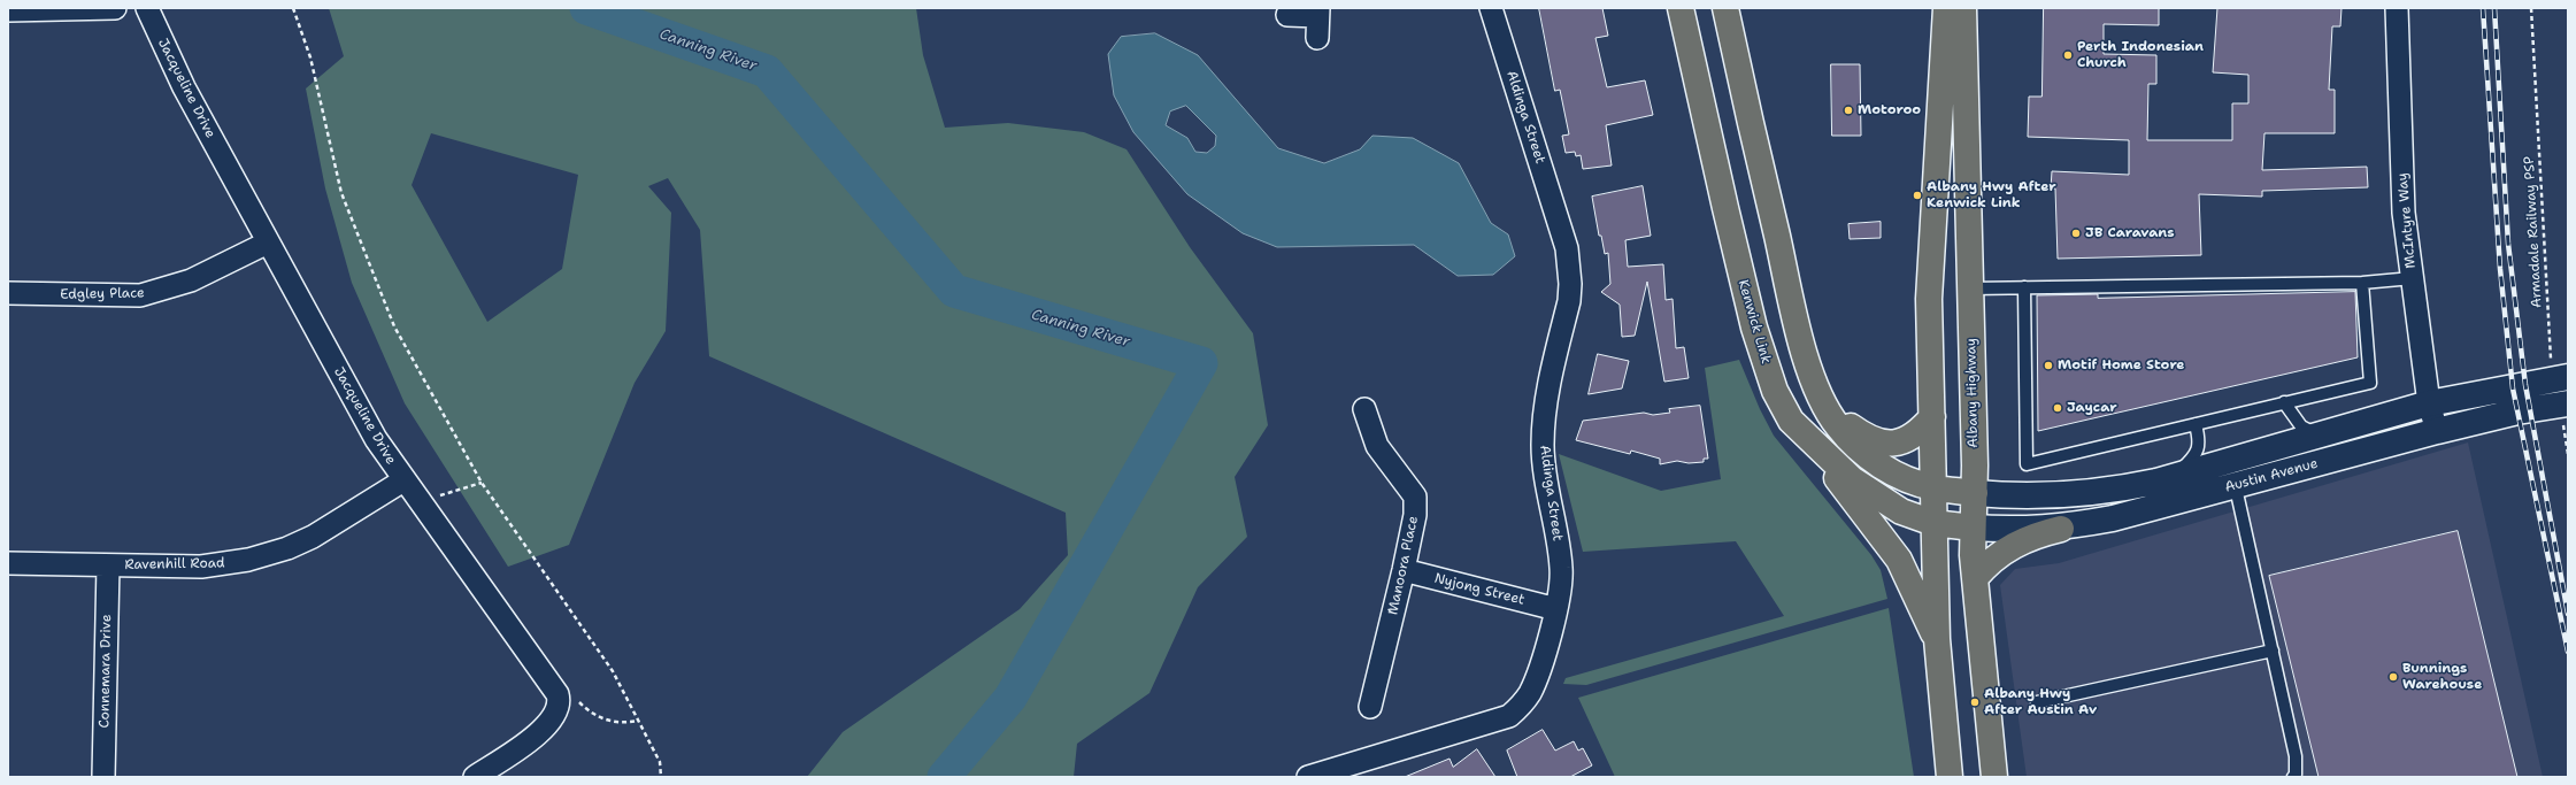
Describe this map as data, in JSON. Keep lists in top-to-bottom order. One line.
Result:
{"streets":{"highway":["Kenwick Link","Albany Highway"],"main road":["Austin Avenue"],"street":["Jacqueline Drive","Aldinga Street","McIntyre Way","Edgley Place","Ravenhill Road","Manoora Place","Nyjong Street","Connemara Drive"],"path":["Armadale Railway PSP"]},"crossings":[["Jacqueline Drive","Edgley Place"],["Jacqueline Drive","Ravenhill Road"],["Aldinga Street","Nyjong Street"],["McIntyre Way","Austin Avenue"],["Armadale Railway PSP","Austin Avenue"],["Kenwick Link","Albany Highway"],["Kenwick Link","Austin Avenue"],["Albany Highway","Austin Avenue"],["Ravenhill Road","Connemara Drive"],["Manoora Place","Nyjong Street"]],"water":["Canning River"],"places":["Perth Indonesian Church","Motoroo","Albany Hwy After Kenwick Link","JB Caravans","Motif Home Store","Jaycar","Bunnings Warehouse","Albany Hwy After Austin Av"]}
